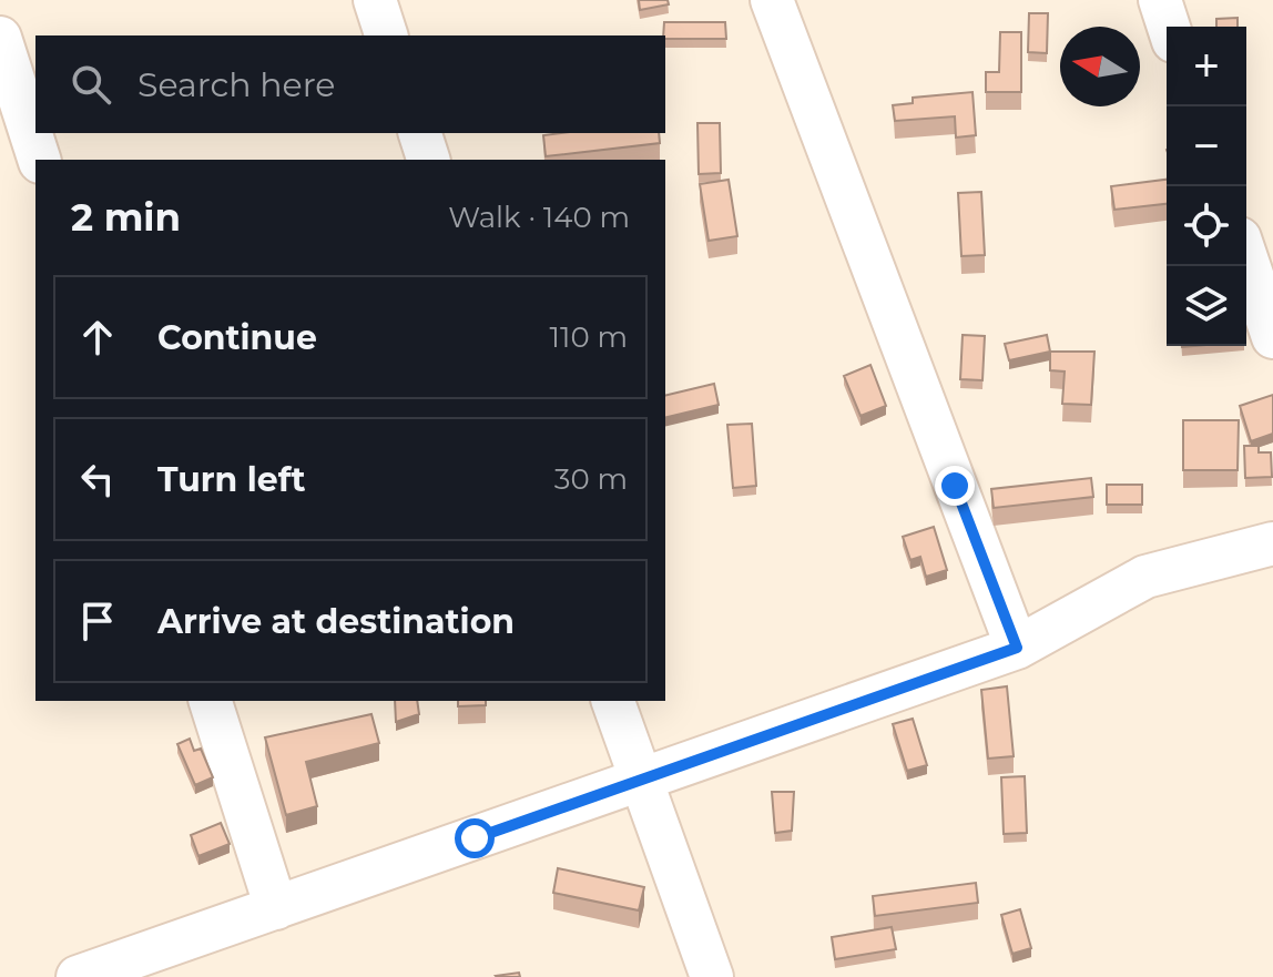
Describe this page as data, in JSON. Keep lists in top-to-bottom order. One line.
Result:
{"north":"left","page":{"map_buttons":["+","−"],"search":"Search here","heading":["2 min","Walk · 140 m"],"list":[["Continue","110 m"],["Turn left","30 m"],"Arrive at destination"]}}
